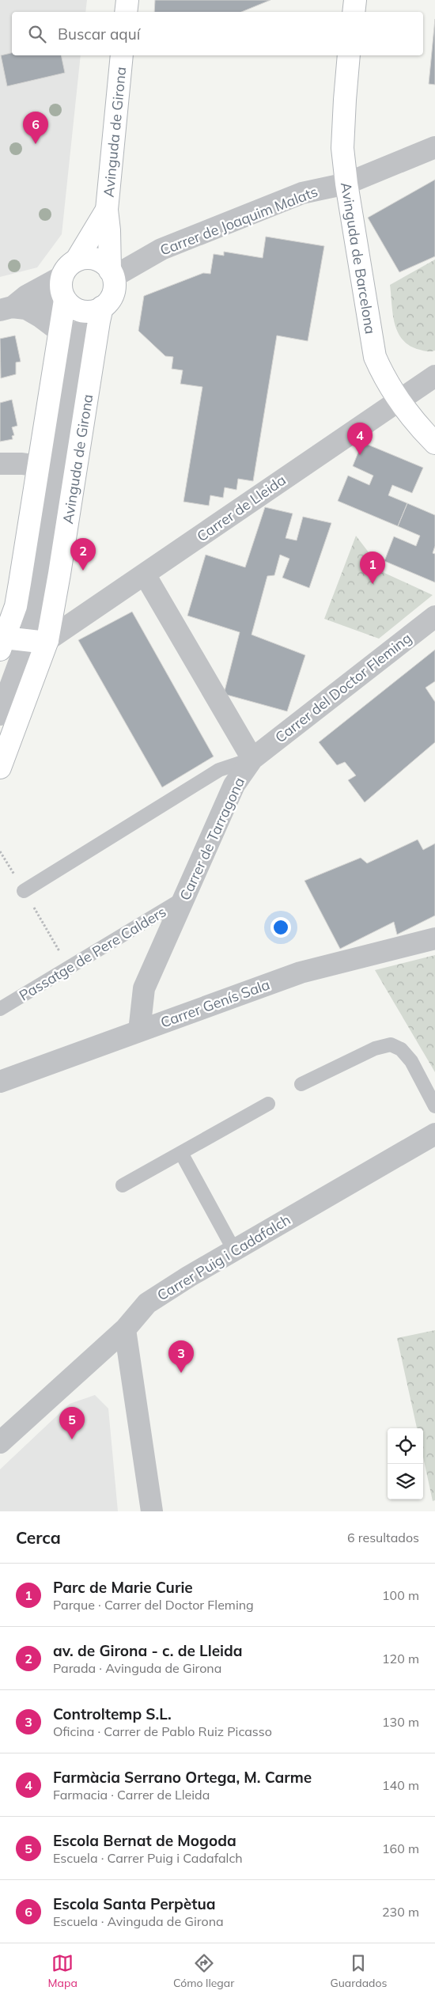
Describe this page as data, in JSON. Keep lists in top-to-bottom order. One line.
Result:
{"streets":{"main road":["Avinguda de Girona","Avinguda de Barcelona"],"street":["Carrer de Joaquim Malats","Carrer de Lleida","Carrer del Doctor Fleming","Carrer de Tarragona","Carrer Genís Sala","Carrer Puig i Cadafalch"],"lane":["Passatge de Pere Calders"]},"crossings":[["Avinguda de Girona","Carrer de Joaquim Malats"],["Avinguda de Girona","Carrer de Lleida"],["Carrer de Joaquim Malats","Avinguda de Barcelona"],["Avinguda de Barcelona","Carrer de Lleida"],["Carrer del Doctor Fleming","Carrer de Tarragona"],["Carrer de Tarragona","Passatge de Pere Calders"],["Carrer de Tarragona","Carrer Genís Sala"]],"page":{"search":"Buscar aquí","pins":["6","4","2","1","3","5"],"heading":["Cerca","6 resultados"],"list":[{"mark":"1","name":"Parc de Marie Curie","note":"Parque · Carrer del Doctor Fleming","value":"100 m"},{"mark":"2","name":"av. de Girona - c. de Lleida","note":"Parada · Avinguda de Girona","value":"120 m"},{"mark":"3","name":"Controltemp S.L.","note":"Oficina · Carrer de Pablo Ruiz Picasso","value":"130 m"},{"mark":"4","name":"Farmàcia Serrano Ortega, M. Carme","note":"Farmacia · Carrer de Lleida","value":"140 m"},{"mark":"5","name":"Escola Bernat de Mogoda","note":"Escuela · Carrer Puig i Cadafalch","value":"160 m"},{"mark":"6","name":"Escola Santa Perpètua","note":"Escuela · Avinguda de Girona","value":"230 m"}],"nav":["Mapa","Cómo llegar","Guardados"]}}
